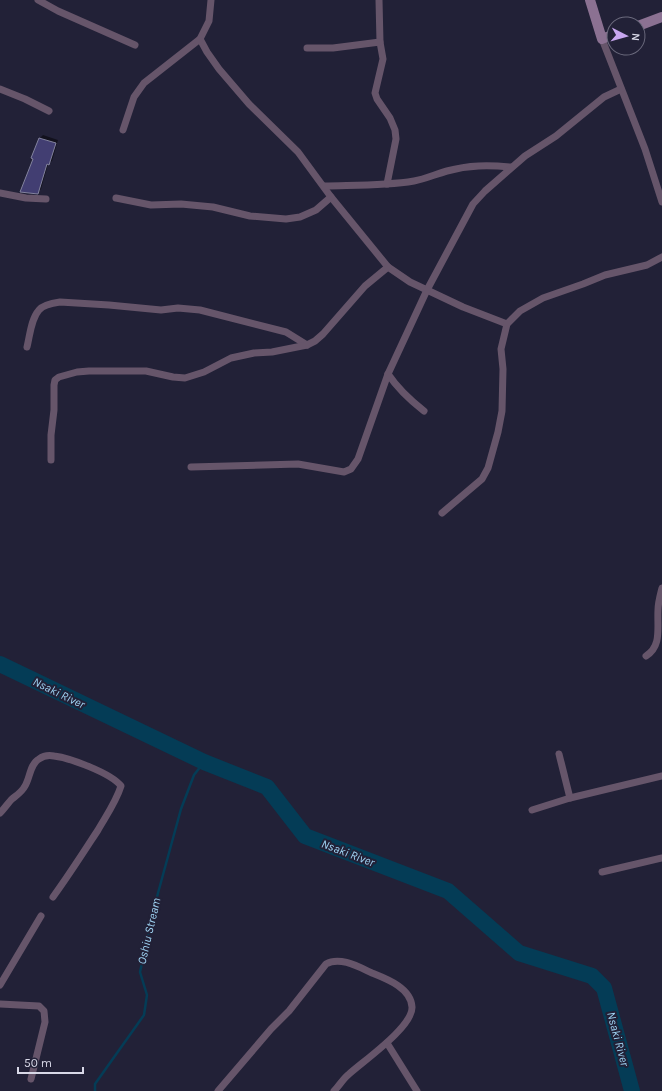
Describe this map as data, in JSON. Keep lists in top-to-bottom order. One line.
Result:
{"water":["Nsaki River","Oshiu Stream"],"scale_bar":"50 m","north":"right"}
